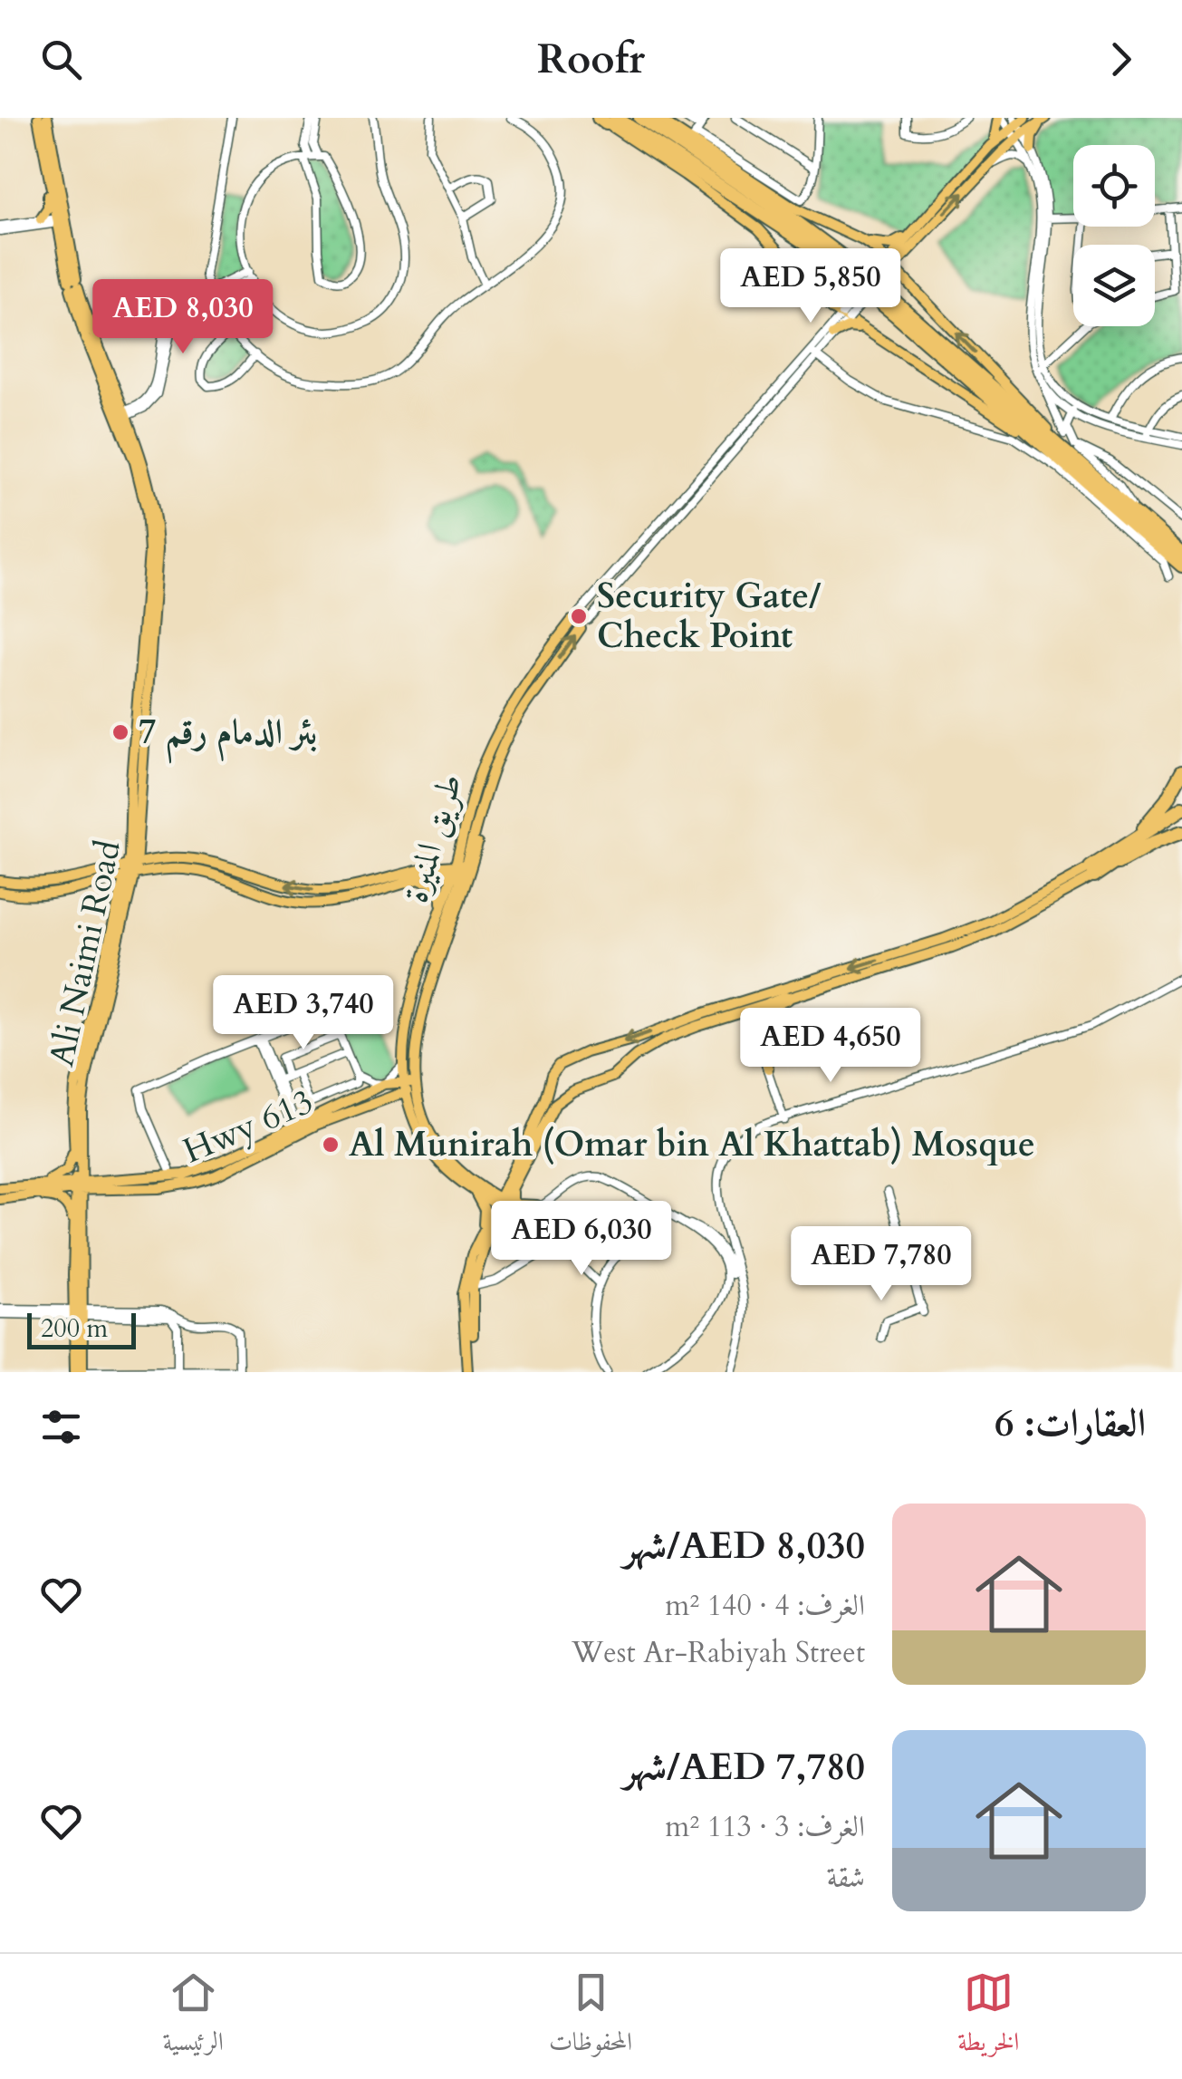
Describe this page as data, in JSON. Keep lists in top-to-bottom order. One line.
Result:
{"streets":{"main road":["طريق المنيرة","Ali Naimi Road","Hwy 613"]},"crossings":[["طريق المنيرة","Hwy 613"],["Ali Naimi Road","Hwy 613"]],"places":["Security Gate/ Check Point","بئر الدمام رقم 7","Al Munirah (Omar bin Al Khattab) Mosque"],"scale_bar":"200 m","page":{"header":"Roofr","price":["AED 5,850","AED 8,030","AED 3,740","AED 4,650","AED 6,030","AED 7,780"],"scale":"200 m","heading":"العقارات: 6","list":[{"name":"AED 8,030/شهر","note":"الغرف: 4 · 140 m² · West Ar-Rabiyah Street"},{"name":"AED 7,780/شهر","note":"الغرف: 3 · 113 m² · شقة"}],"tabs":["الخريطة","المحفوظات","الرئيسية"]}}
